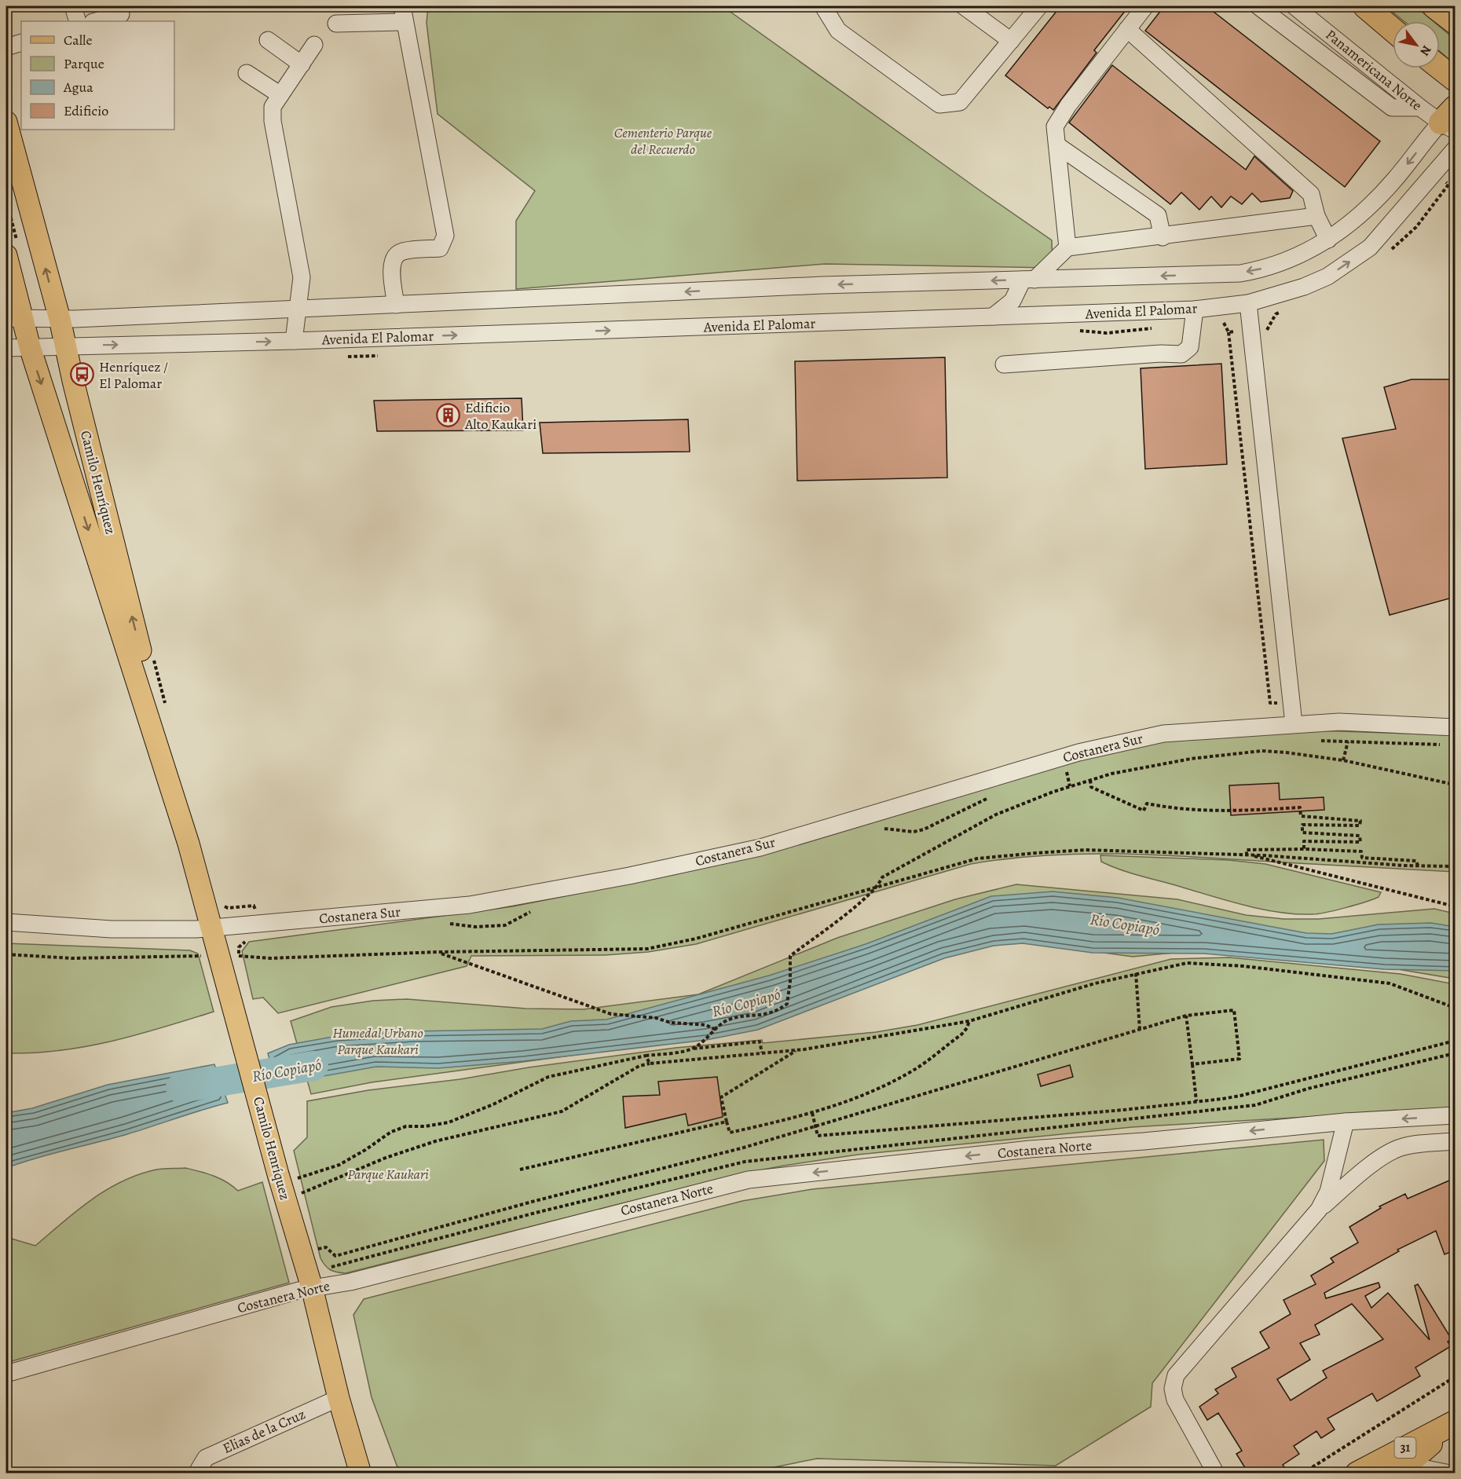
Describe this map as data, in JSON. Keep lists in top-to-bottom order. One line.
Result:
{"streets":{"highway":["31"],"main road":["Camilo Henríquez"],"street":["Panamericana Norte","Avenida El Palomar","Costanera Sur","Costanera Norte","Elias de la Cruz"]},"crossings":[["Avenida El Palomar","Camilo Henríquez"],["Camilo Henríquez","Costanera Sur"],["Camilo Henríquez","Costanera Norte"],["Camilo Henríquez","Elias de la Cruz"]],"one_way":["Costanera Norte"],"water":["Río Copiapó"],"parks":["Cementerio Parque del Recuerdo","Humedal Urbano Parque Kaukari","Parque Kaukari"],"places":{"bus stop":["Henríquez / El Palomar"],"building":["Edificio Alto Kaukari"]},"legend":["Calle","Parque","Agua","Edificio"],"north":"bottom right"}
